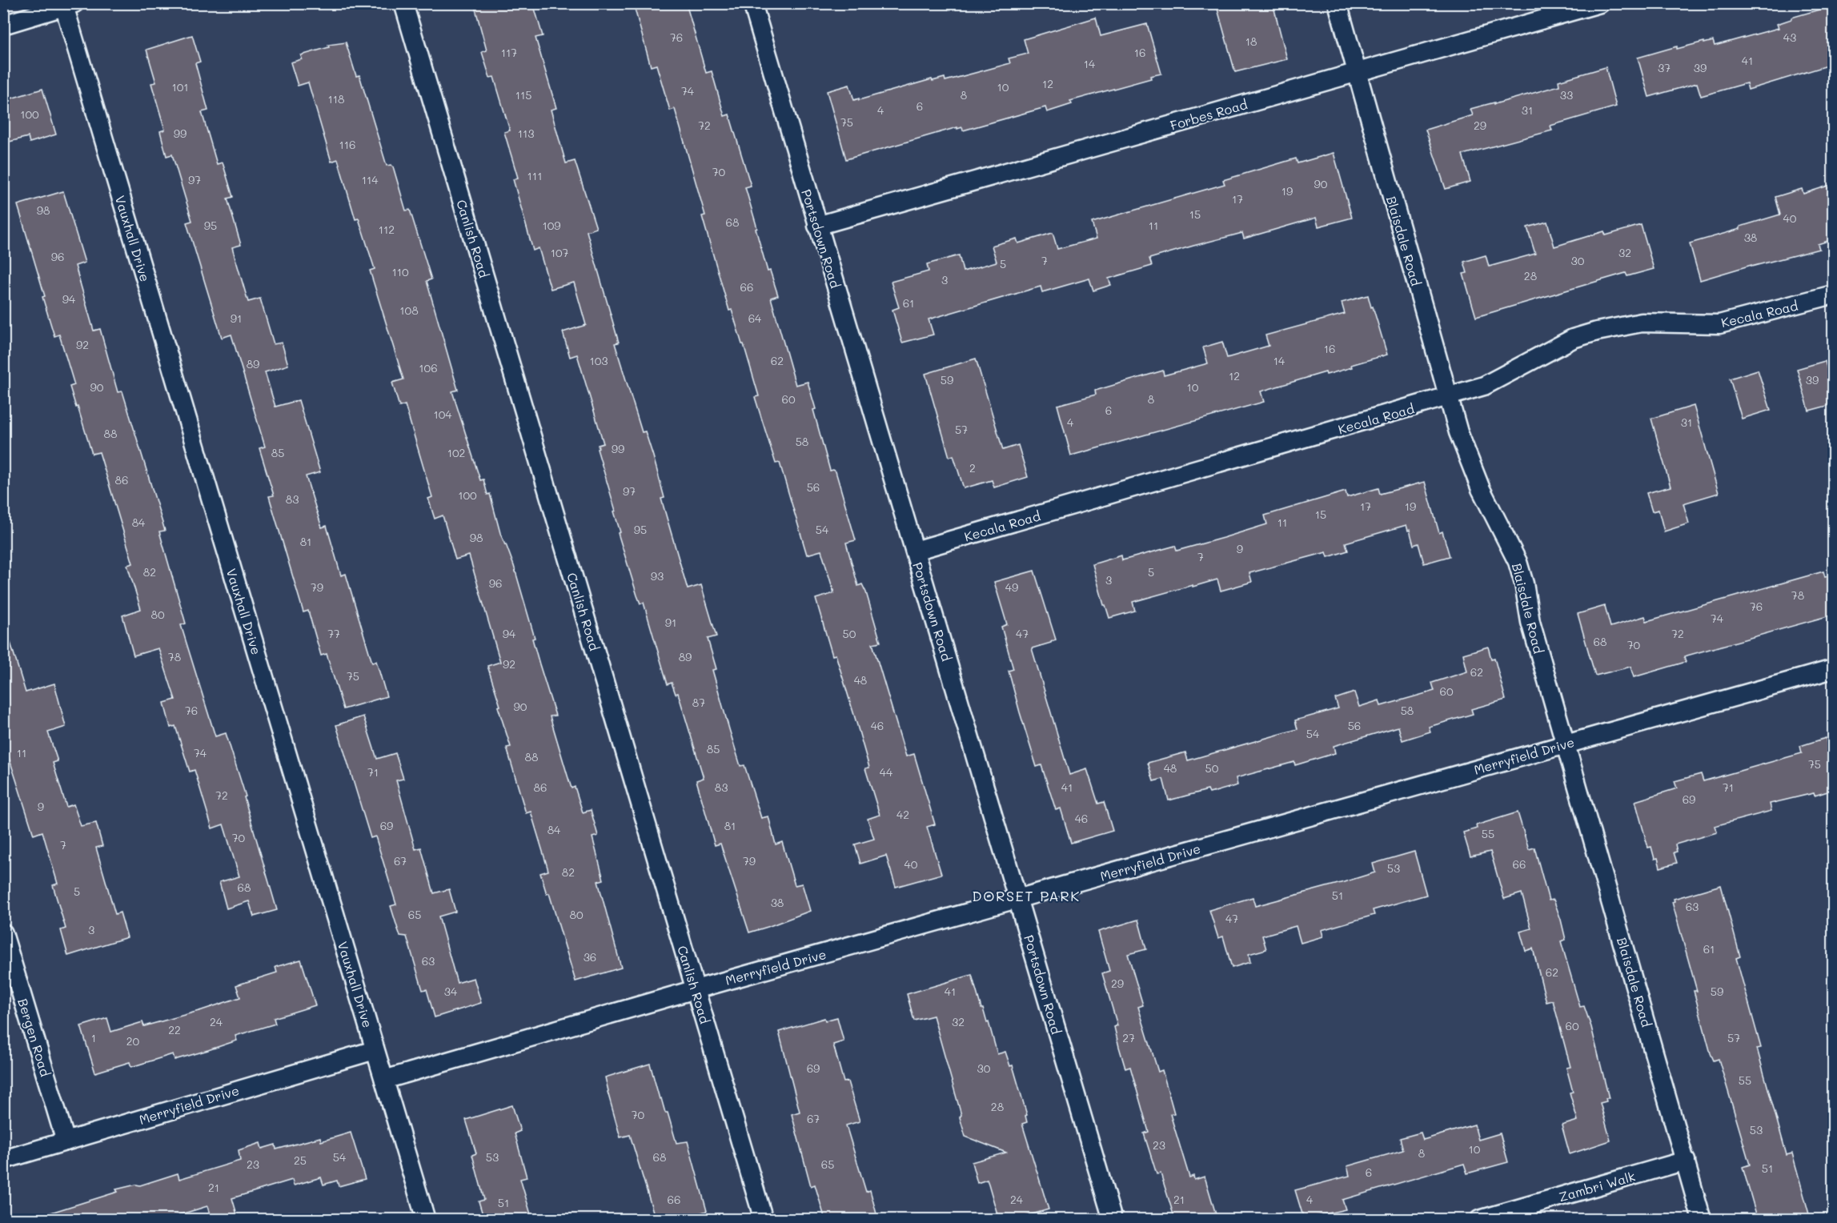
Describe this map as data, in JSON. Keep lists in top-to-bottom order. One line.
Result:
{"streets":{"street":["Forbes Road","Vauxhall Drive","Canlish Road","Portsdown Road","Blaisdale Road","Kecala Road","Merryfield Drive","Bergen Road","Zambri Walk"]},"crossings":[["Forbes Road","Portsdown Road"],["Forbes Road","Blaisdale Road"],["Vauxhall Drive","Merryfield Drive"],["Canlish Road","Merryfield Drive"],["Portsdown Road","Kecala Road"],["Portsdown Road","Merryfield Drive"],["Blaisdale Road","Kecala Road"],["Blaisdale Road","Merryfield Drive"],["Blaisdale Road","Zambri Walk"],["Merryfield Drive","Bergen Road"]],"districts":["DORSET PARK"],"house_numbers":["76","43","18","117","16","41","14","37","39","12","101","10","74","115","8","33","118","6","4","31","100","75","72","29","99","113","116","70","111","97","114","90","19","17","98","15","40","68","95","109","11","112","38","107","32","96","7","30","5","110","28","3","66","94","61","108","91","64","92","16","103","62","14","89","106","12","59","39","90","10","60","8","6","104","4","31","57","88","58","99","85","102","2","86","56","97","100","83","17","19","15","84","11","95","54","98","81","9","7","82","5","93","3","96","79","49","78","76","80","74","91","77","94","50","47","72","68","70","78","89","92","62","75","48","60","87","90","76","58","46","56","54","85","11","74","88","75","48","50","71","44","86","83","41","71","72","69","9","42","46","69","81","84","55","70","7","67","79","40","66","53","82","68","5","51","38","63","65","80","47","3","61","36","63","62","29","34","41","59","24","32","60","22","1","27","57","20","69","30","55","28","70","67","53","23","10","8","54","53","68","25","23","65","51","6","21","66","24","21","4","51"]}
